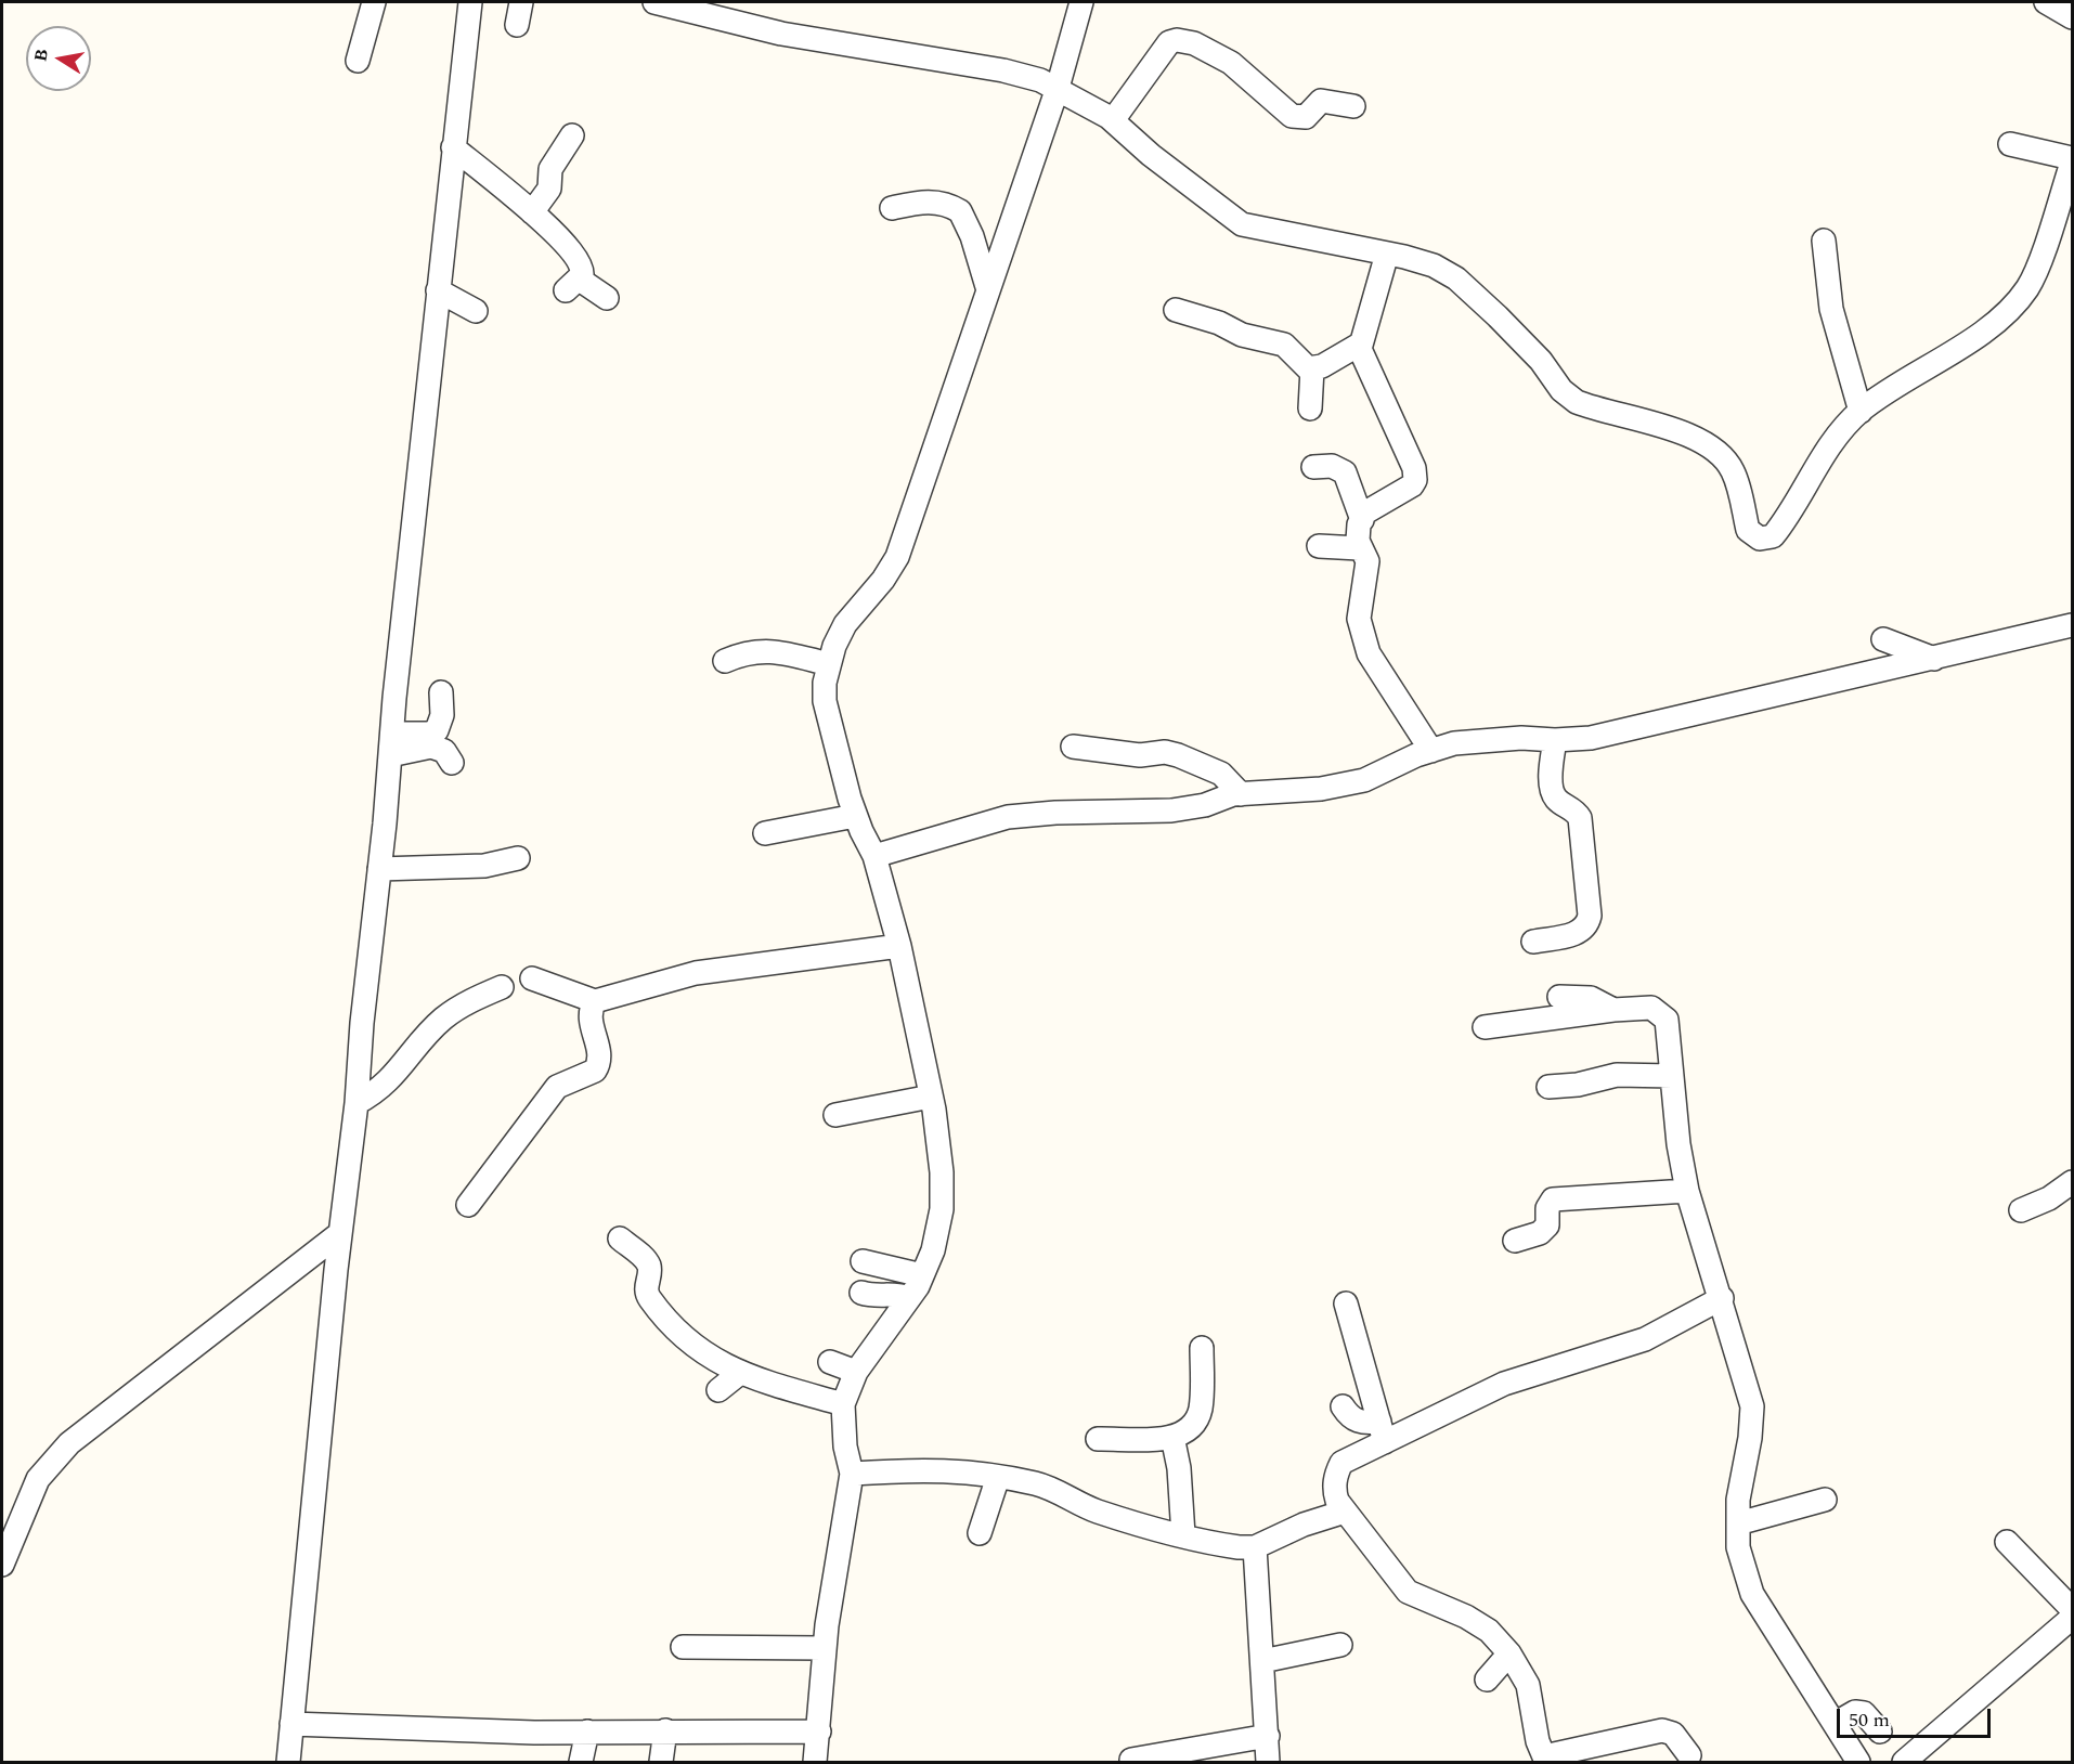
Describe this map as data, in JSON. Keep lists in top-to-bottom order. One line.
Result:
{"scale_bar":"50 m","north":"left"}
